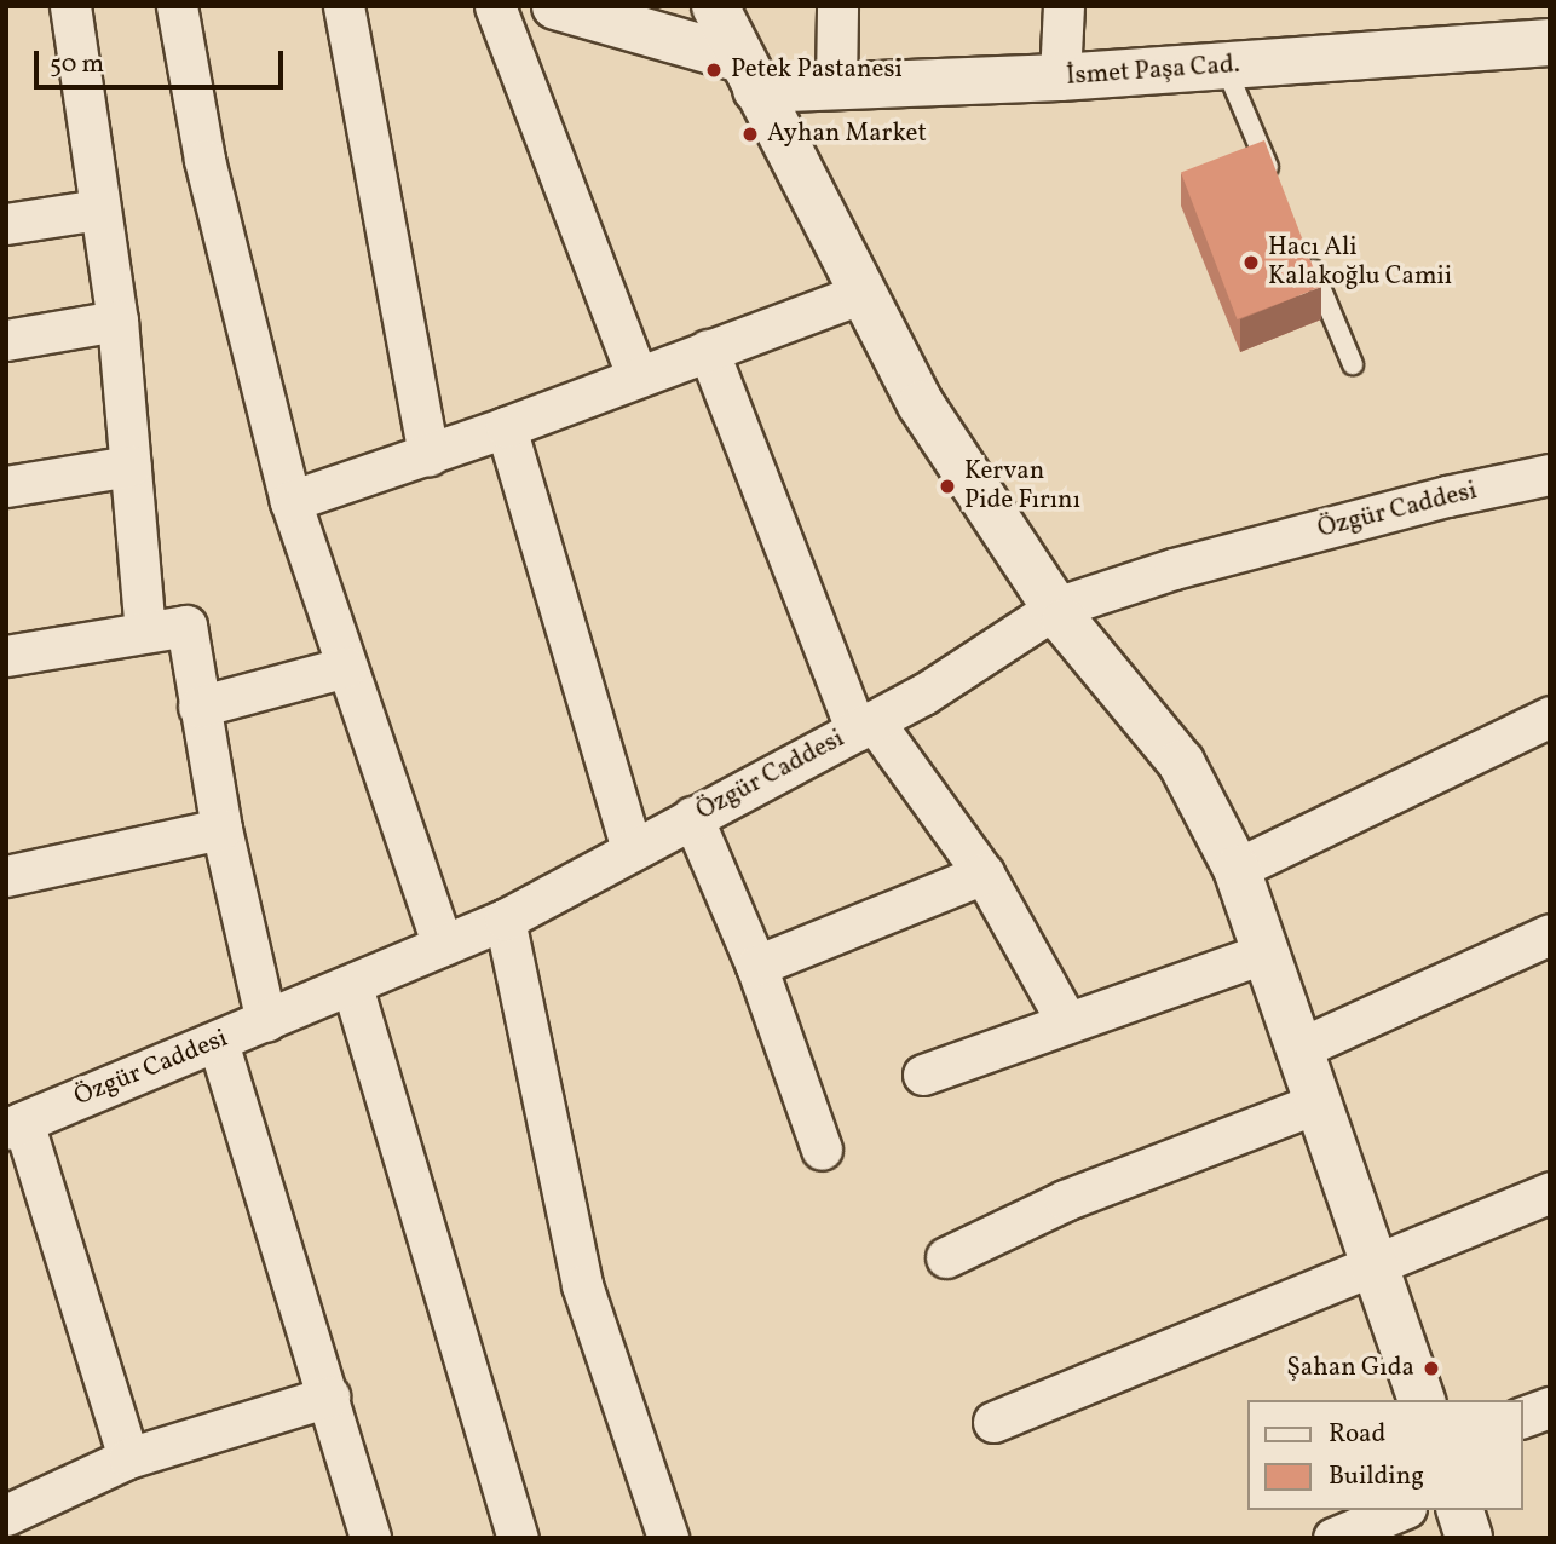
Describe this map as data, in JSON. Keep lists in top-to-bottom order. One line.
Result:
{"streets":{"main road":["İsmet Paşa Cad."],"street":["Özgür Caddesi"]},"places":["Petek Pastanesi","Ayhan Market","Hacı Ali Kalakoğlu Camii","Kervan Pide Fırını","Şahan Gıda"],"legend":["Road","Building"],"scale_bar":"50 m"}
